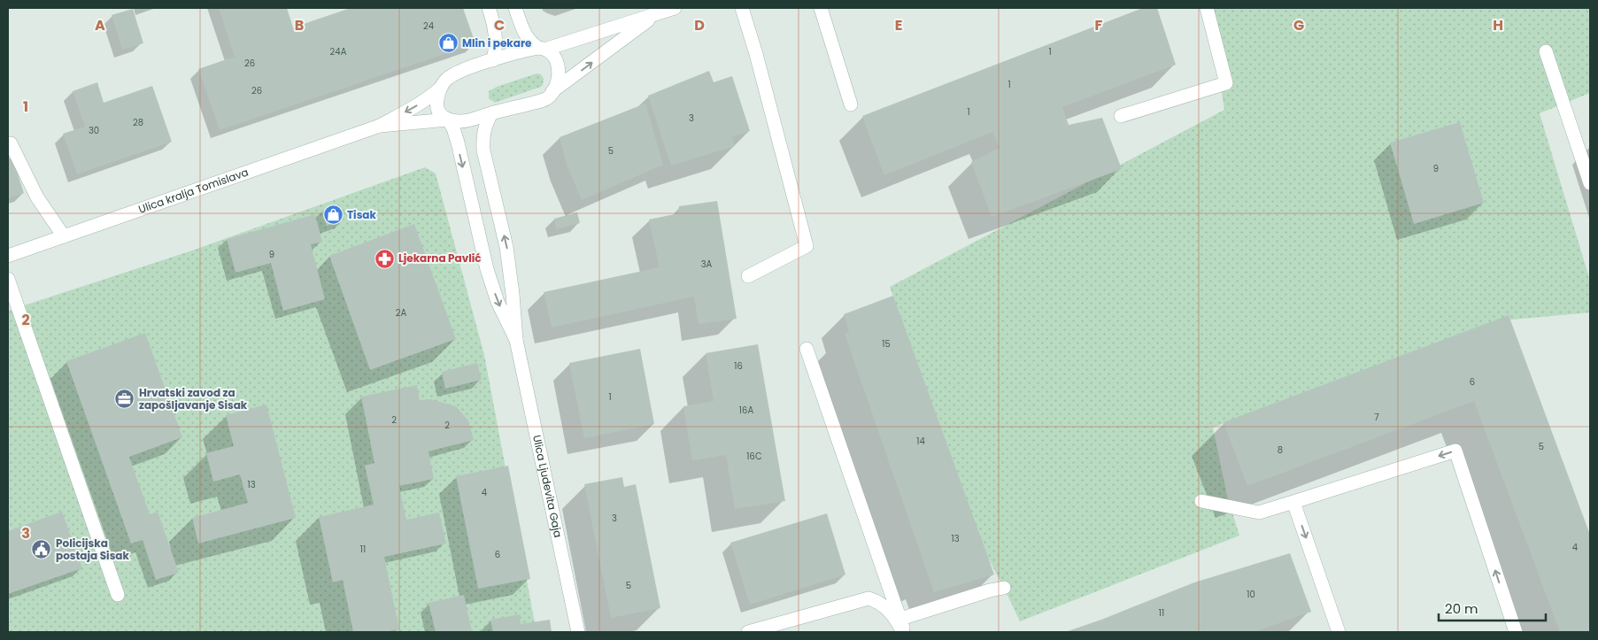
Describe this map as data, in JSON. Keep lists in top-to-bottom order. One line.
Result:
{"streets":{"street":["Ulica kralja Tomislava","Ulica Ljudevita Gaja"]},"crossings":[["Ulica kralja Tomislava","Ulica Ljudevita Gaja"]],"places":{"shop":["Mlin i pekare","Tisak"],"pharmacy":["Ljekarna Pavlić"],"office":["Hrvatski zavod za zapošljavanje Sisak"],"public building":["Policijska postaja Sisak"]},"house_numbers":["24","24A","1","26","1","26","1","3","28","30","5","9","9","3A","2A","15","16","6","1","16A","7","2","2","14","5","8","16C","13","4","3","13","4","11","6","5","10","11"],"scale_bar":"20 m","grid":{"columns":["A","B","C","D","E","F","G","H"],"rows":["1","2","3"]}}
